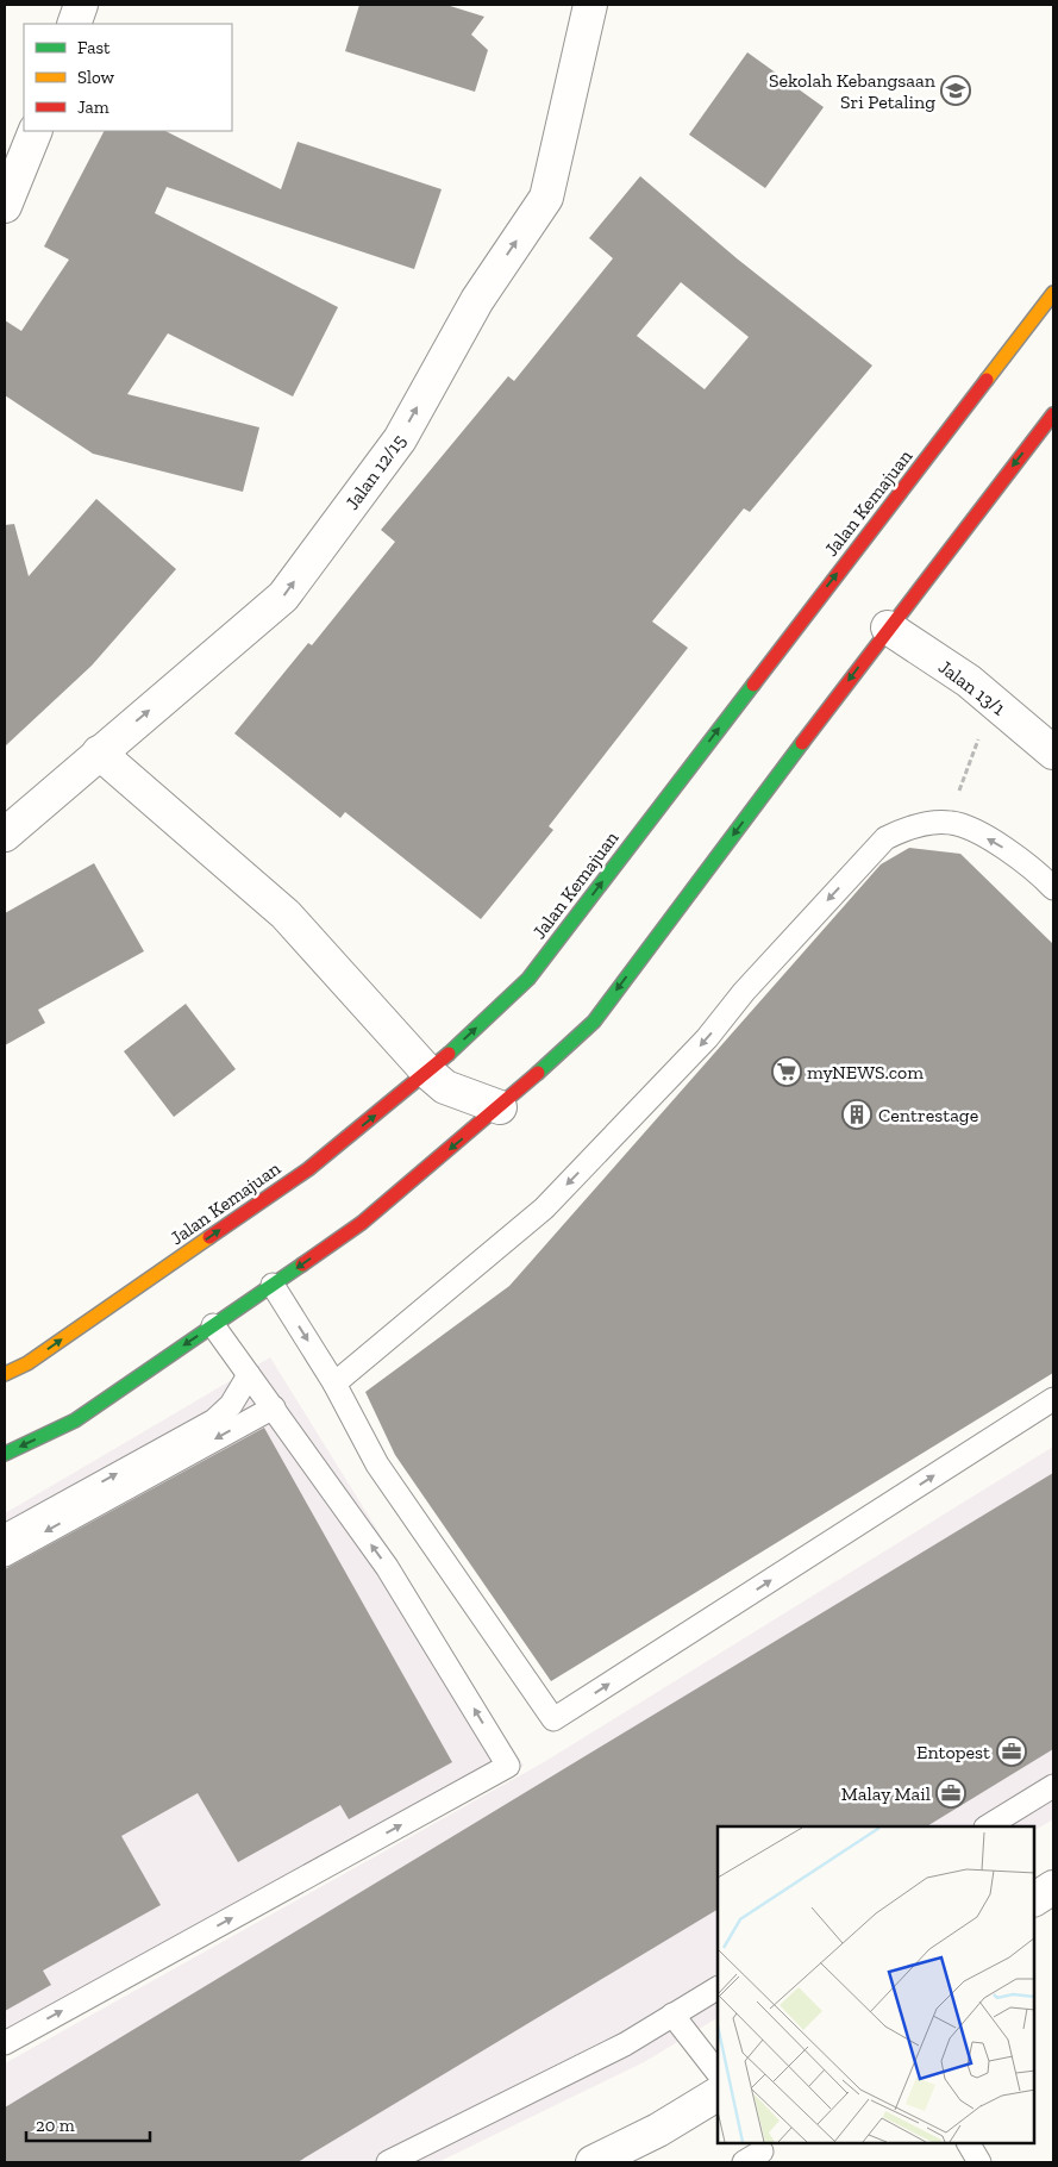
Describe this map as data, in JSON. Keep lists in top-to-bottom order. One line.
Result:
{"streets":{"main road":["Jalan Kemajuan"],"street":["Jalan 12/15","Jalan 13/1"]},"one_way":["Jalan 12/15"],"places":{"school or university":["Sekolah Kebangsaan Sri Petaling"],"supermarket":["myNEWS.com"],"building":["Centrestage"],"office":["Entopest","Malay Mail"]},"legend":["Fast","Slow","Jam"],"scale_bar":"20 m"}
